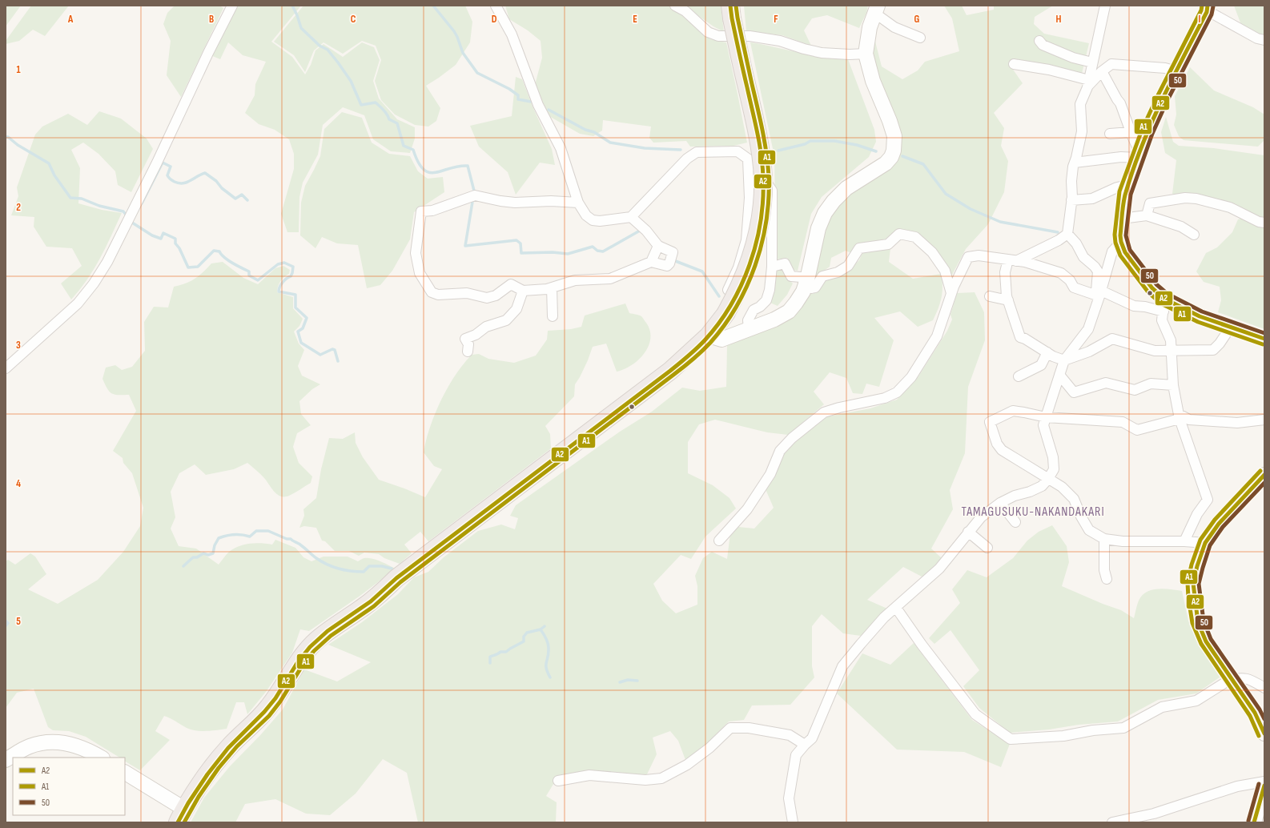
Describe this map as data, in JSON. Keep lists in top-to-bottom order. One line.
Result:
{"districts":["TAMAGUSUKU-NAKANDAKARI"],"lines":["transit line A2","transit line A1","transit line 50"],"legend":["A2","A1","50"],"grid":{"columns":["A","B","C","D","E","F","G","H","I"],"rows":["1","2","3","4","5"]}}
